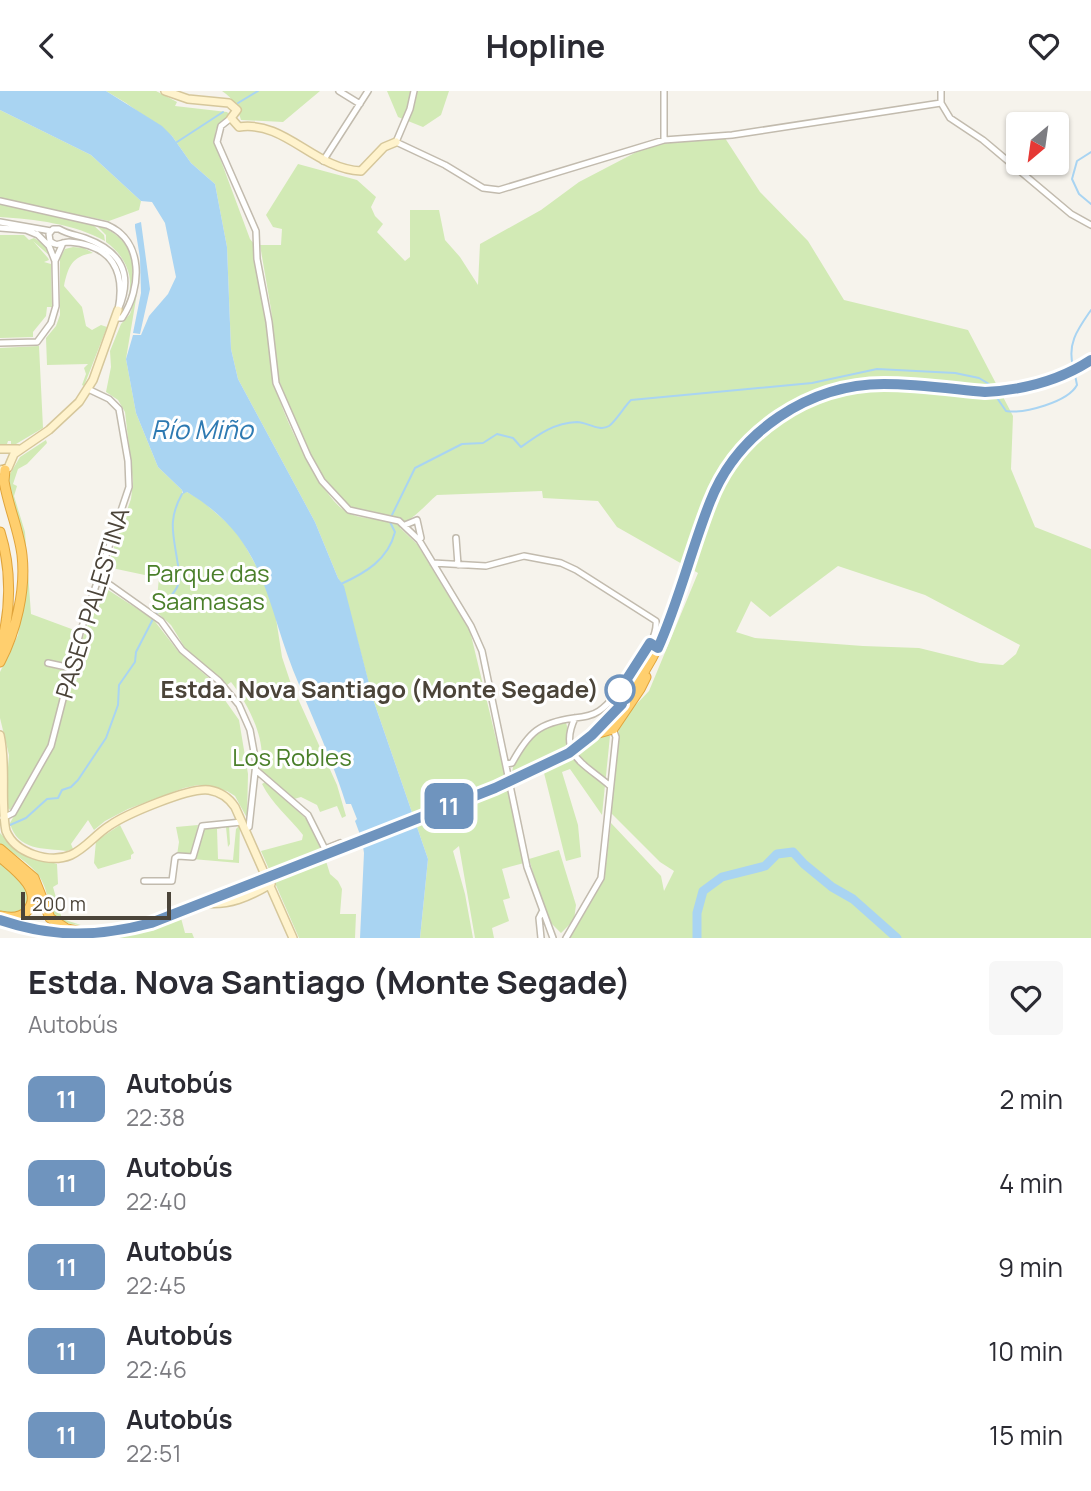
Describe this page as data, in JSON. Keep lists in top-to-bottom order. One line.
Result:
{"streets":{"street":["PASEO PALESTINA"]},"water":["Río Miño"],"parks":["Parque das Saamasas","Los Robles"],"places":["Estda. Nova Santiago (Monte Segade)"],"lines":["bus line 11"],"scale_bar":"200 m","north":"bottom left","page":{"header":"Hopline","on_map":"11","scale":"200 m","heading":["Estda. Nova Santiago (Monte Segade)","Autobús"],"list":[{"mark":"11","name":"Autobús","note":"22:38","value":"2 min"},{"mark":"11","name":"Autobús","note":"22:40","value":"4 min"},{"mark":"11","name":"Autobús","note":"22:45","value":"9 min"},{"mark":"11","name":"Autobús","note":"22:46","value":"10 min"},{"mark":"11","name":"Autobús","note":"22:51","value":"15 min"}]}}
